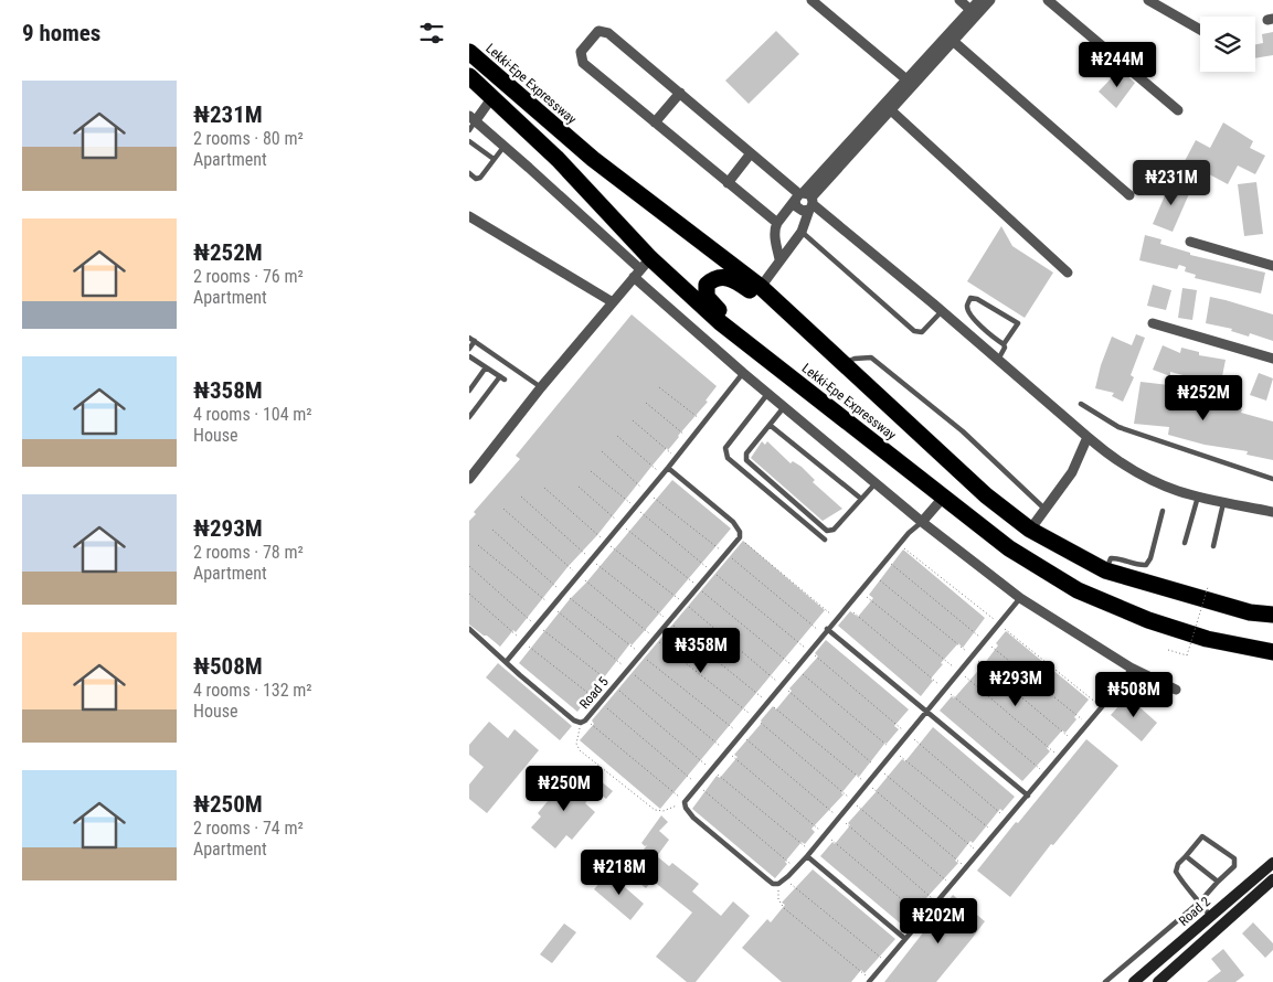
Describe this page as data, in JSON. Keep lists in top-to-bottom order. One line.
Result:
{"streets":{"highway":["Lekki-Epe Expressway"],"street":["Road 2"],"lane":["Road 5"]},"page":{"heading":"9 homes","price":["₦244M","₦231M","₦252M","₦358M","₦293M","₦508M","₦250M","₦218M","₦202M"],"list":[{"name":"₦231M","note":"2 rooms · 80 m² · Apartment"},{"name":"₦252M","note":"2 rooms · 76 m² · Apartment"},{"name":"₦358M","note":"4 rooms · 104 m² · House"},{"name":"₦293M","note":"2 rooms · 78 m² · Apartment"},{"name":"₦508M","note":"4 rooms · 132 m² · House"},{"name":"₦250M","note":"2 rooms · 74 m² · Apartment"}]}}
